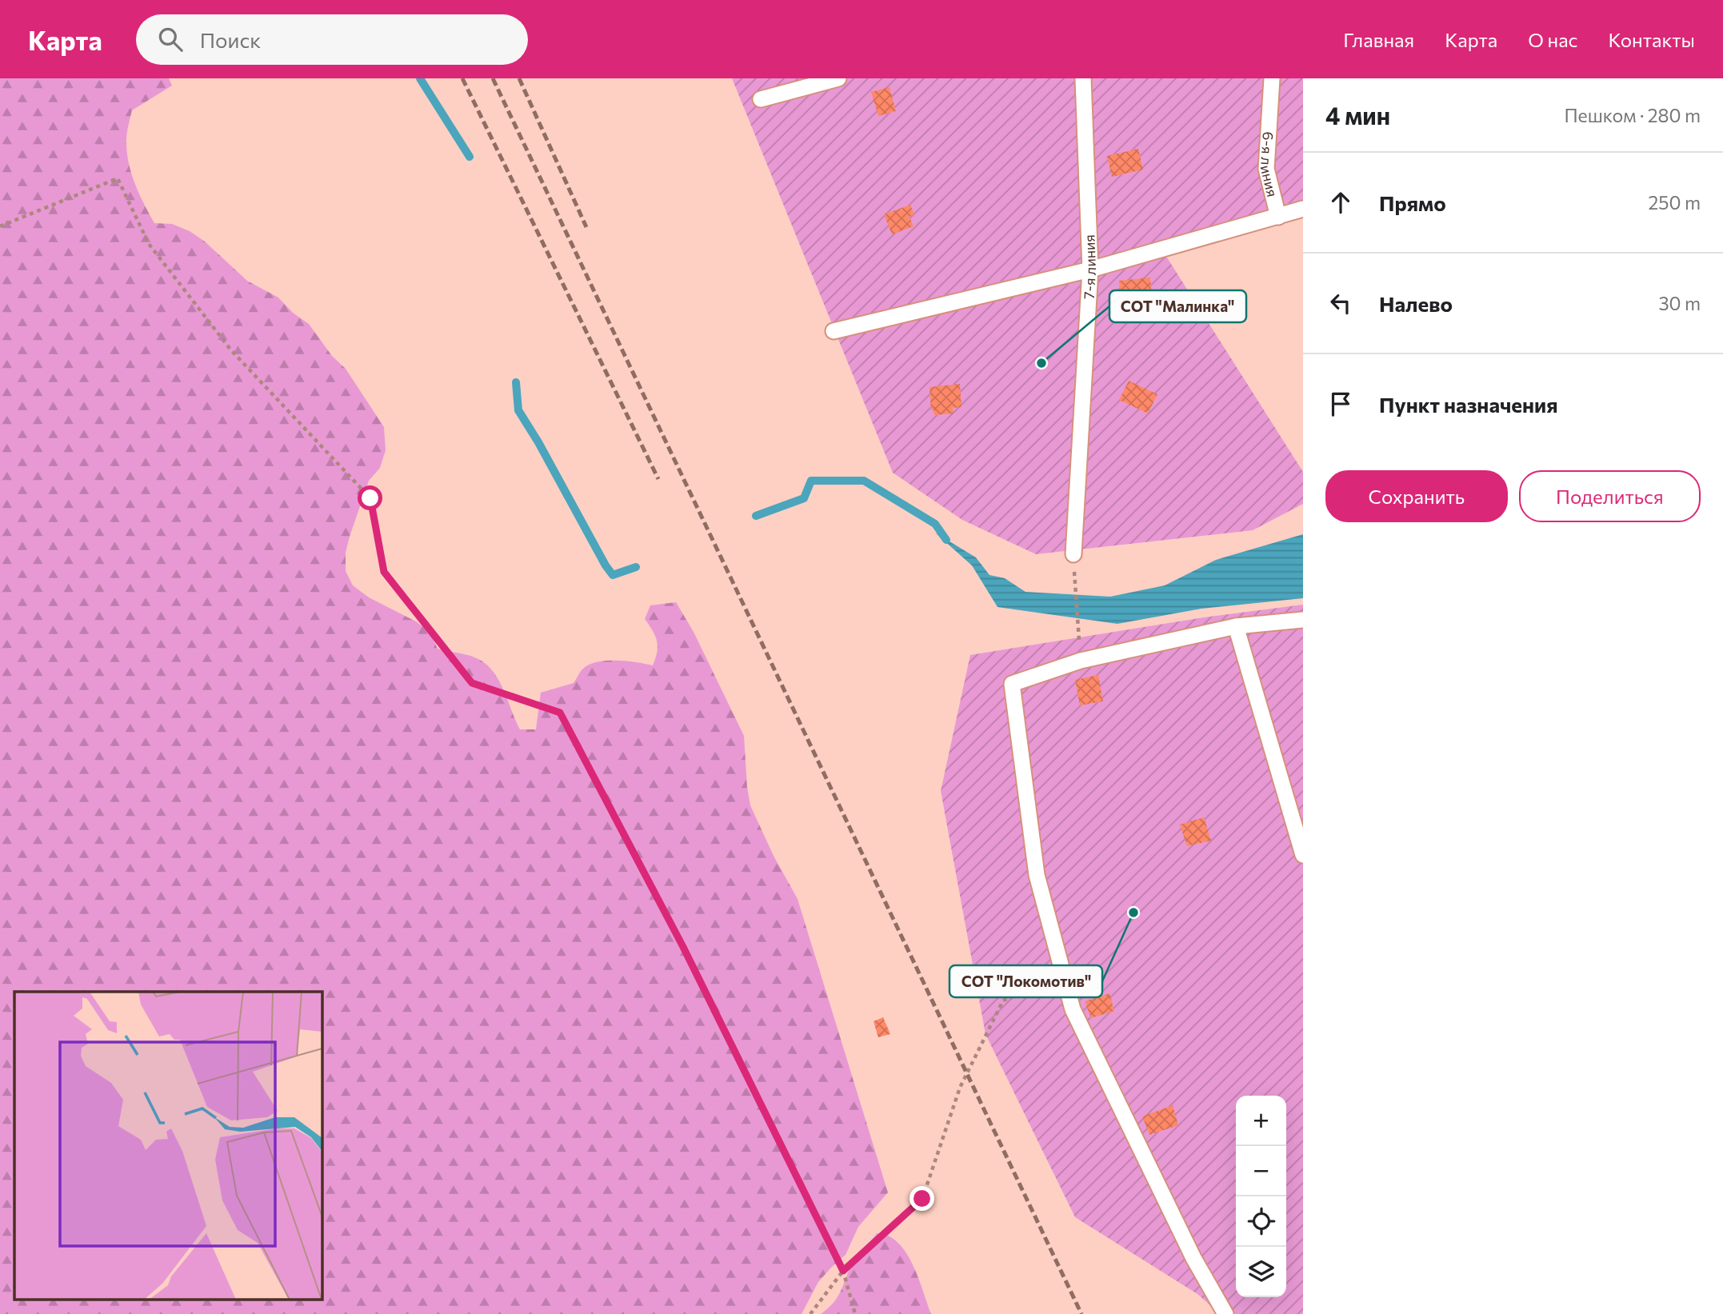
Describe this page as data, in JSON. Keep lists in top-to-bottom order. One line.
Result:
{"streets":{"lane":["6-я линия","7-я линия"]},"places":["СОТ \"Малинка\"","СОТ \"Локомотив\""],"page":{"header":"Карта","search":"Поиск","nav":["Главная","Карта","О нас","Контакты"],"heading":["4 мин","Пешком · 280 m"],"list":[["Прямо","250 m"],["Налево","30 m"],"Пункт назначения"],"buttons":["Сохранить","Поделиться"],"map_buttons":["+","−"]}}
